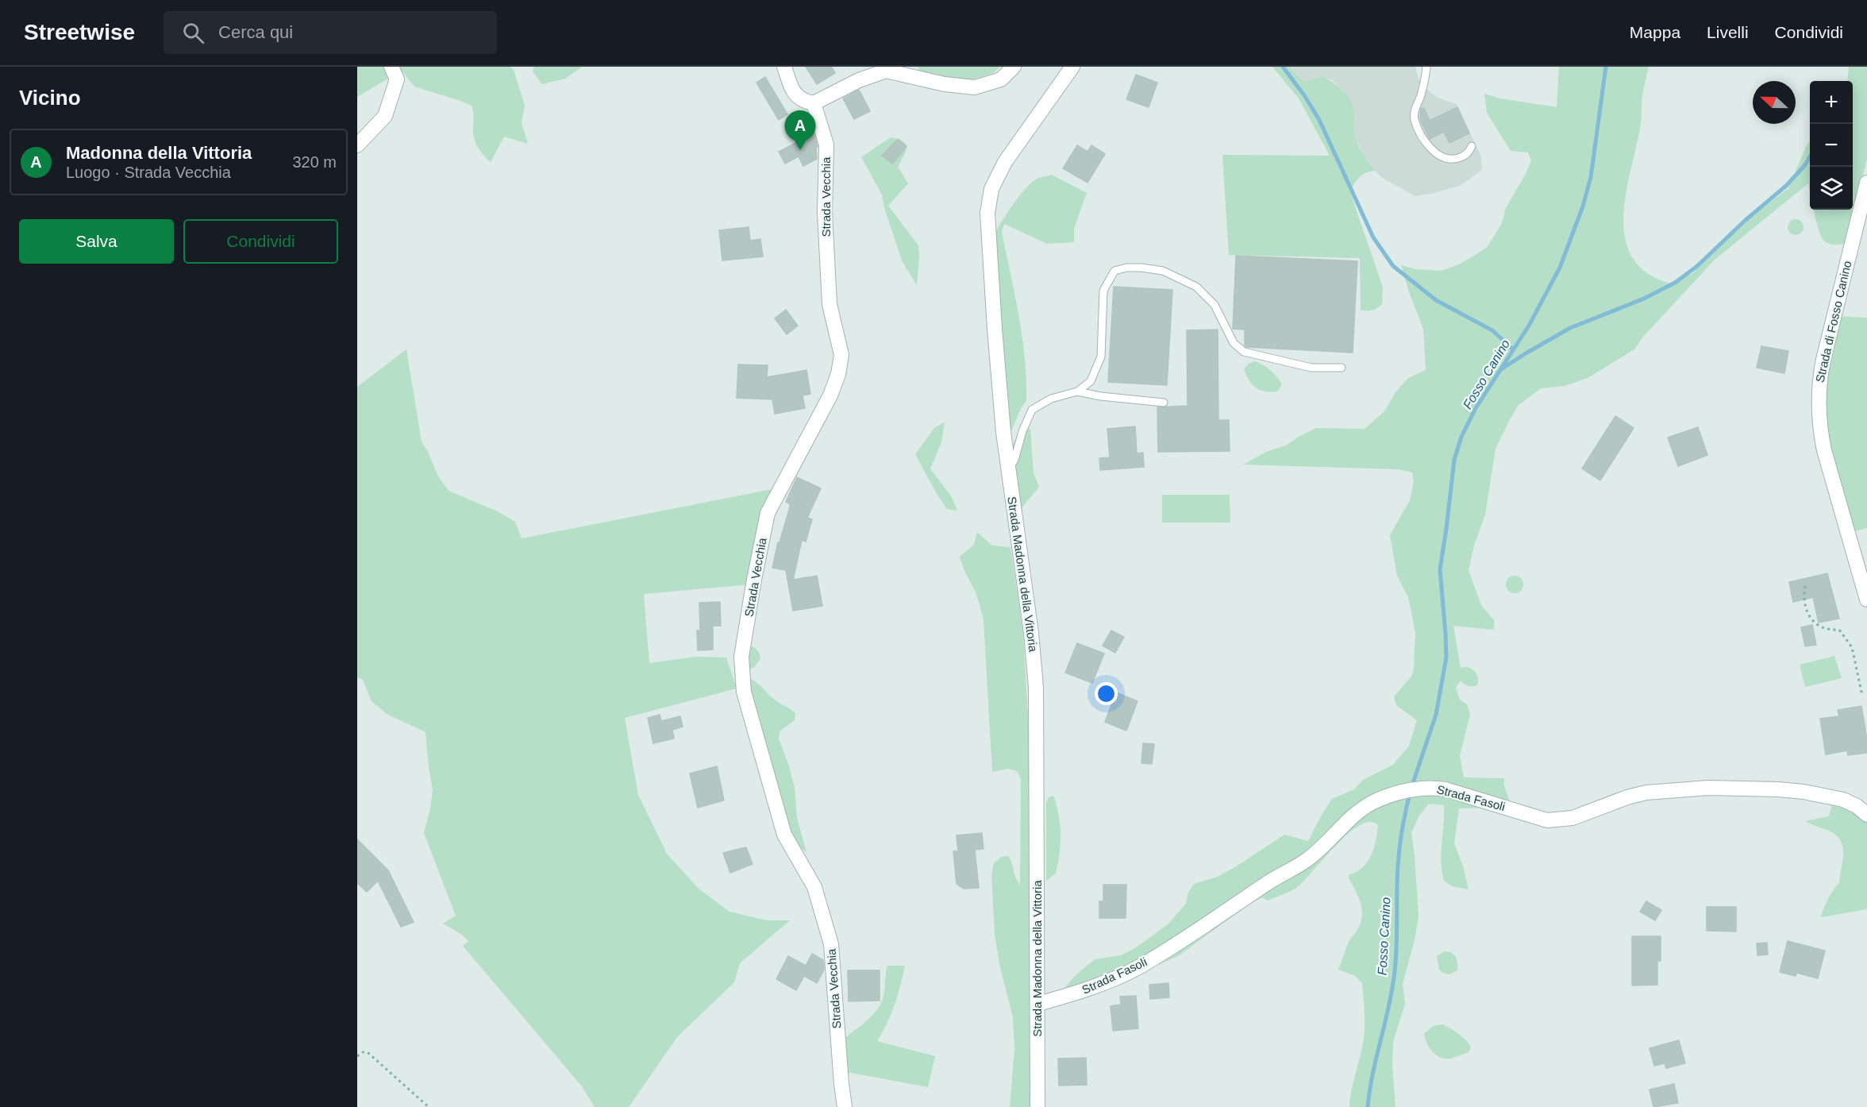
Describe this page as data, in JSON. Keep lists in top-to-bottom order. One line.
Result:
{"streets":{"street":["Strada Vecchia","Strada di Fosso Canino","Strada Madonna della Vittoria","Strada Fasoli"]},"crossings":[["Strada Madonna della Vittoria","Strada Fasoli"]],"water":["Fosso Canino"],"north":"left","page":{"header":"Streetwise","search":"Cerca qui","nav":["Mappa","Livelli","Condividi"],"heading":"Vicino","map_buttons":["+","−"],"pins":"A","list":[{"mark":"A","name":"Madonna della Vittoria","note":"Luogo · Strada Vecchia","value":"320 m"}],"buttons":["Salva","Condividi"]}}
